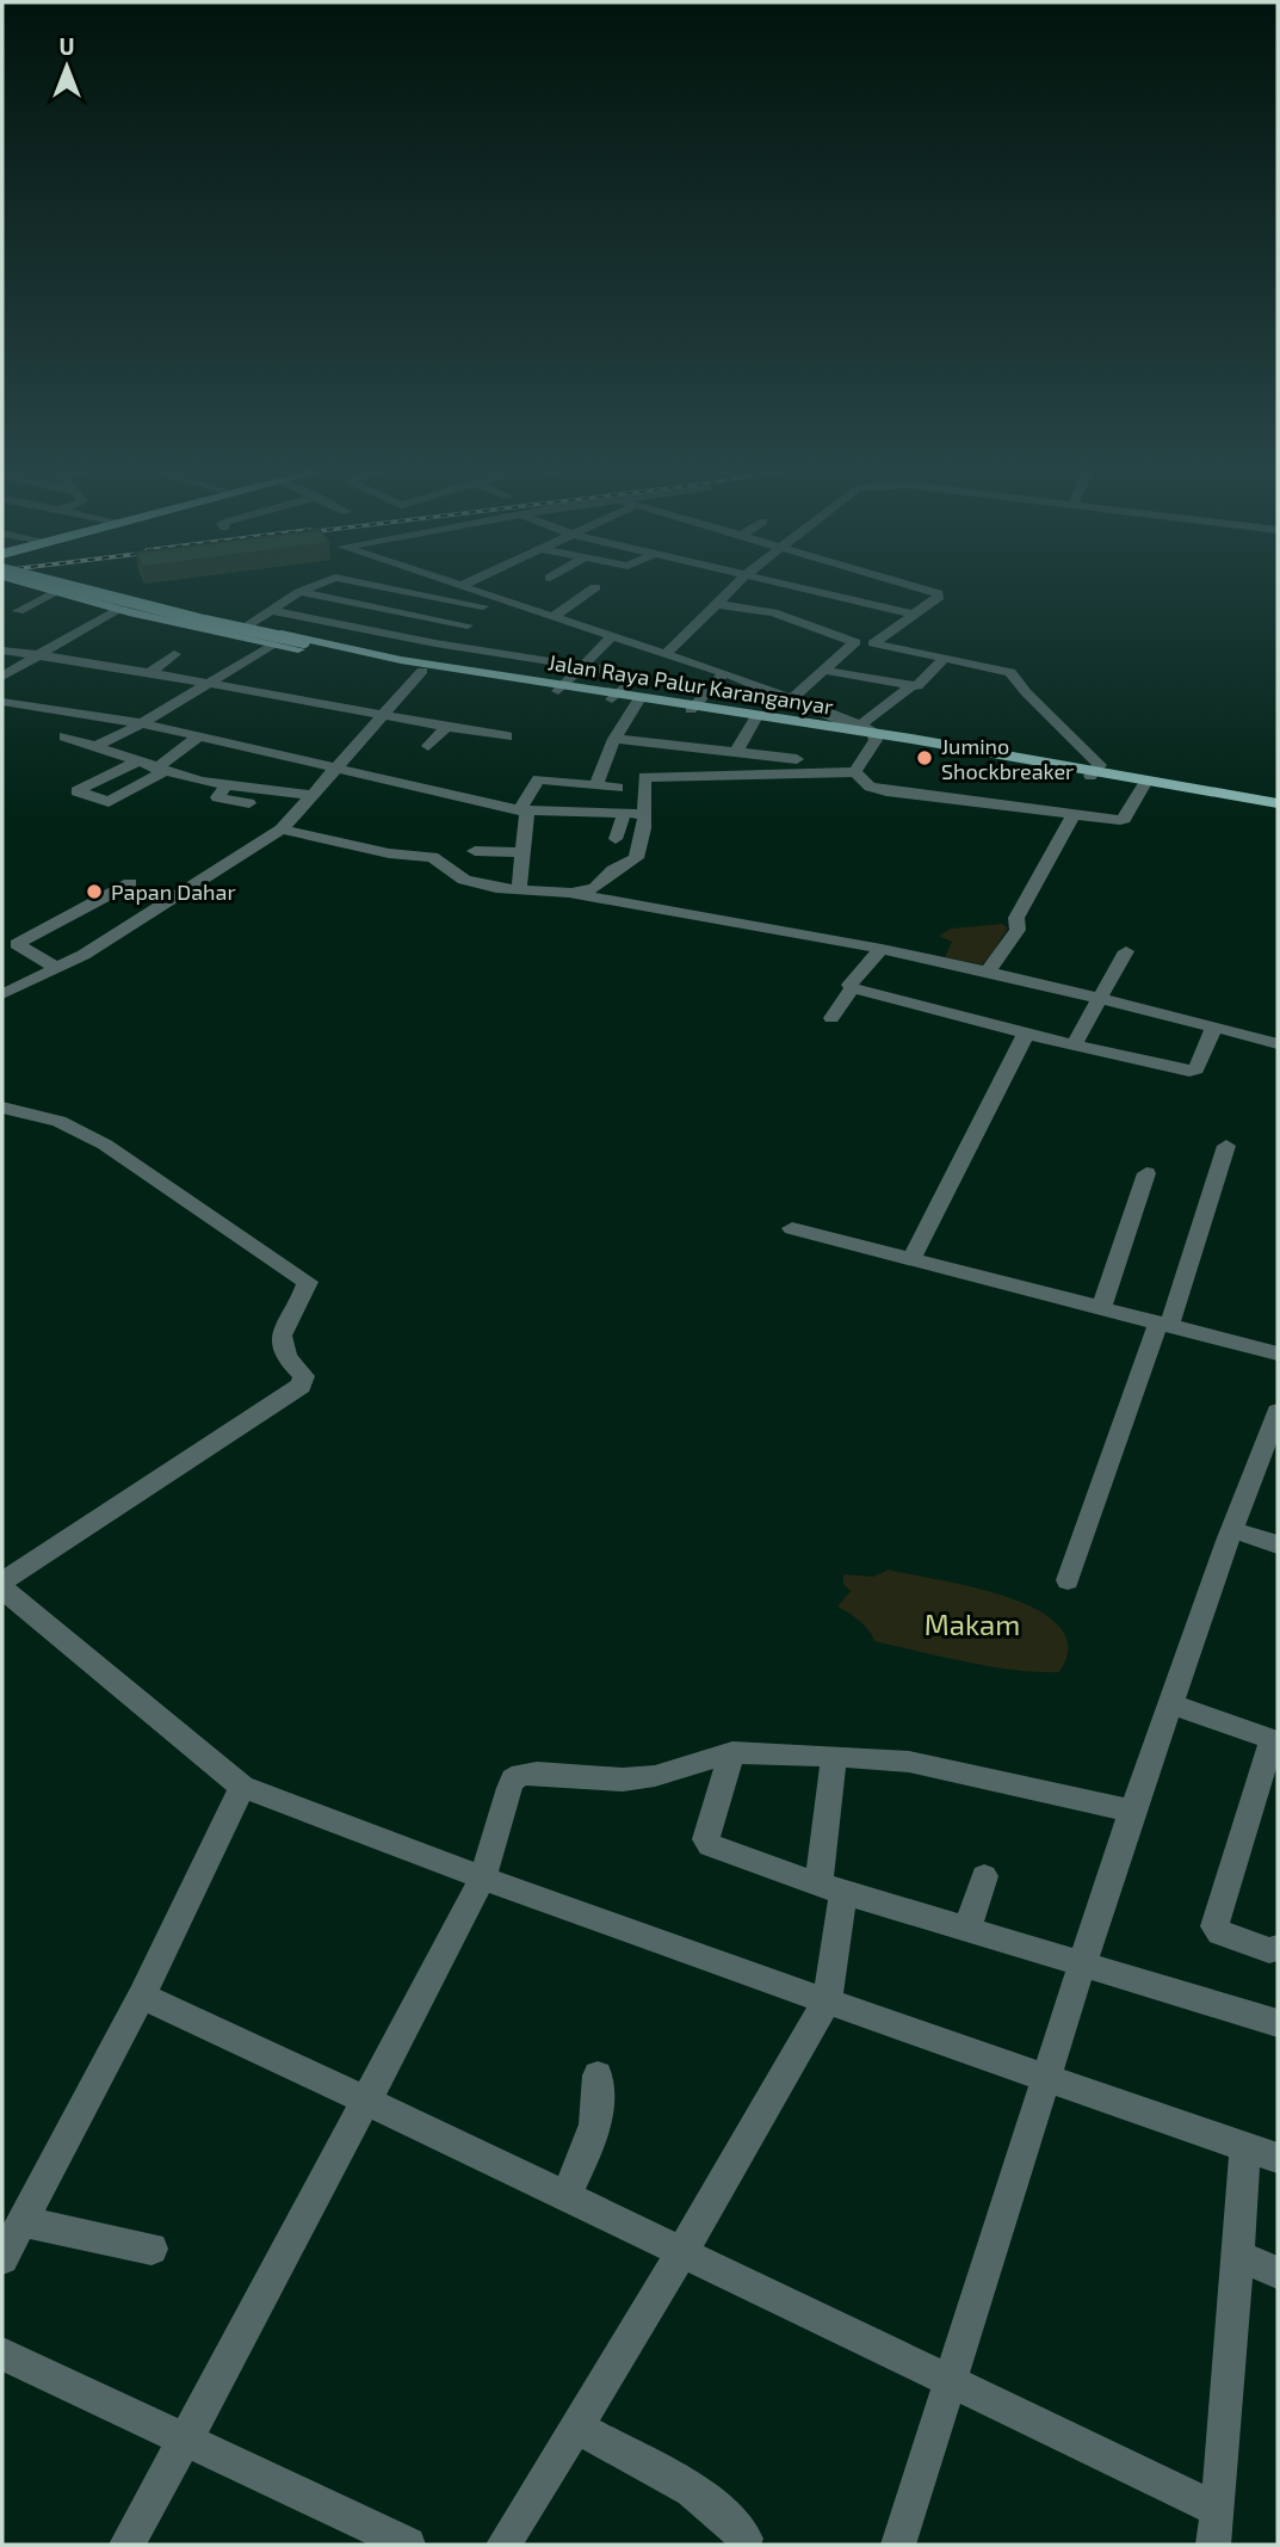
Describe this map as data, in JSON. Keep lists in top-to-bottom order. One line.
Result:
{"streets":{"main road":["Jalan Raya Palur Karanganyar"]},"parks":["Makam"],"places":["Jumino Shockbreaker","Papan Dahar"],"north":"top"}
